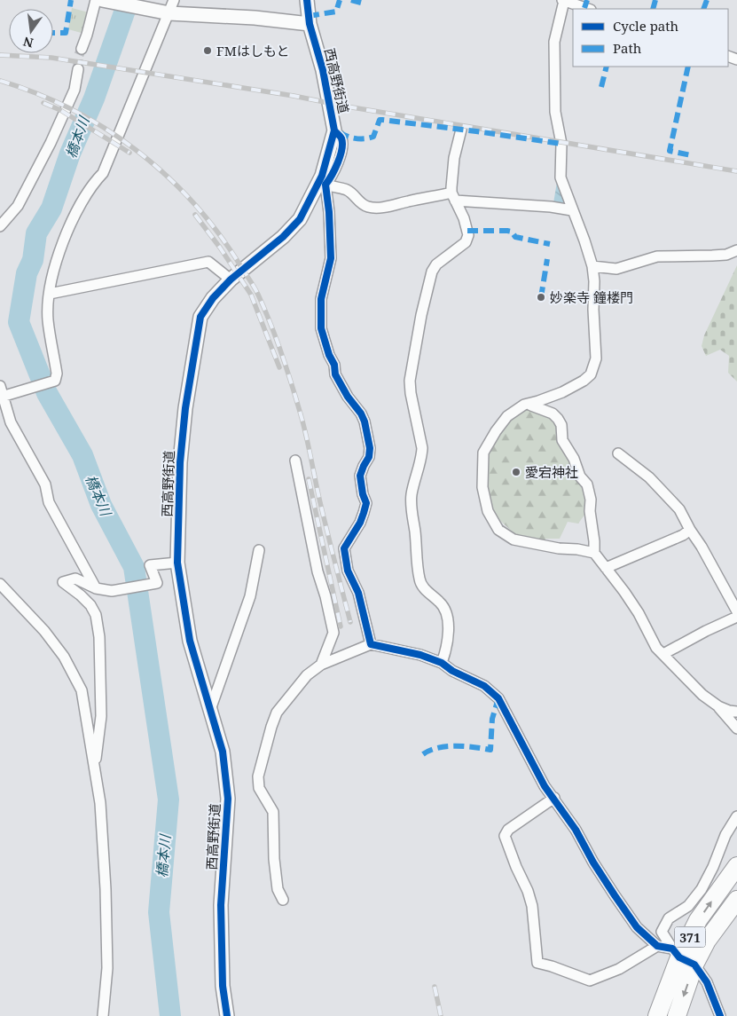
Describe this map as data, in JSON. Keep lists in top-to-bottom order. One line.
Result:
{"streets":{"highway":["371"],"street":["西高野街道"]},"water":["橋本川"],"places":["FMはしもと","妙楽寺 鐘楼門","愛宕神社"],"legend":["Cycle path","Path"],"north":"bottom"}
